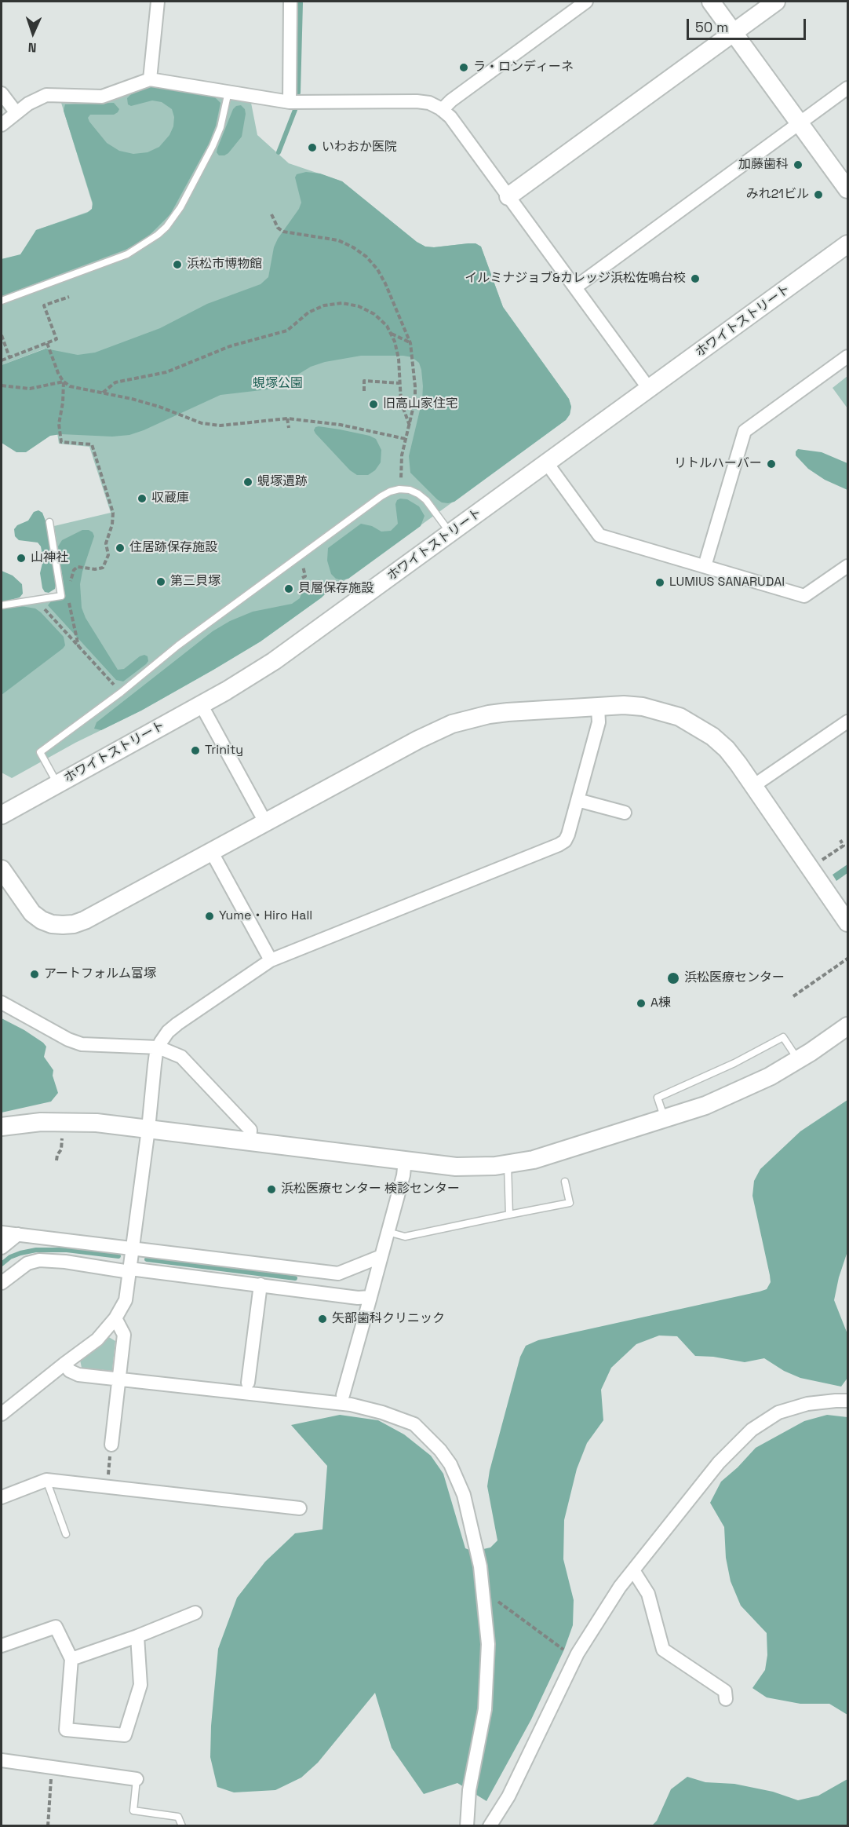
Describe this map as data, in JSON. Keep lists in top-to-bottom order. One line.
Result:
{"streets":{"street":["ホワイトストリート"]},"parks":["蜆塚公園"],"places":["ラ・ロンディーネ","いわおか医院","加藤歯科","みれ21ビル","浜松市博物館","イルミナジョブ&カレッジ浜松佐鳴台校","旧高山家住宅","リトルハーバー","蜆塚遺跡","収蔵庫","住居跡保存施設","山神社","第三貝塚","LUMIUS SANARUDAI","貝層保存施設","Trinity","Yume・Hiro Hall","アートフォルム富塚","浜松医療センター","A棟","浜松医療センター 検診センター","矢部歯科クリニック"],"scale_bar":"50 m","north":"bottom"}
